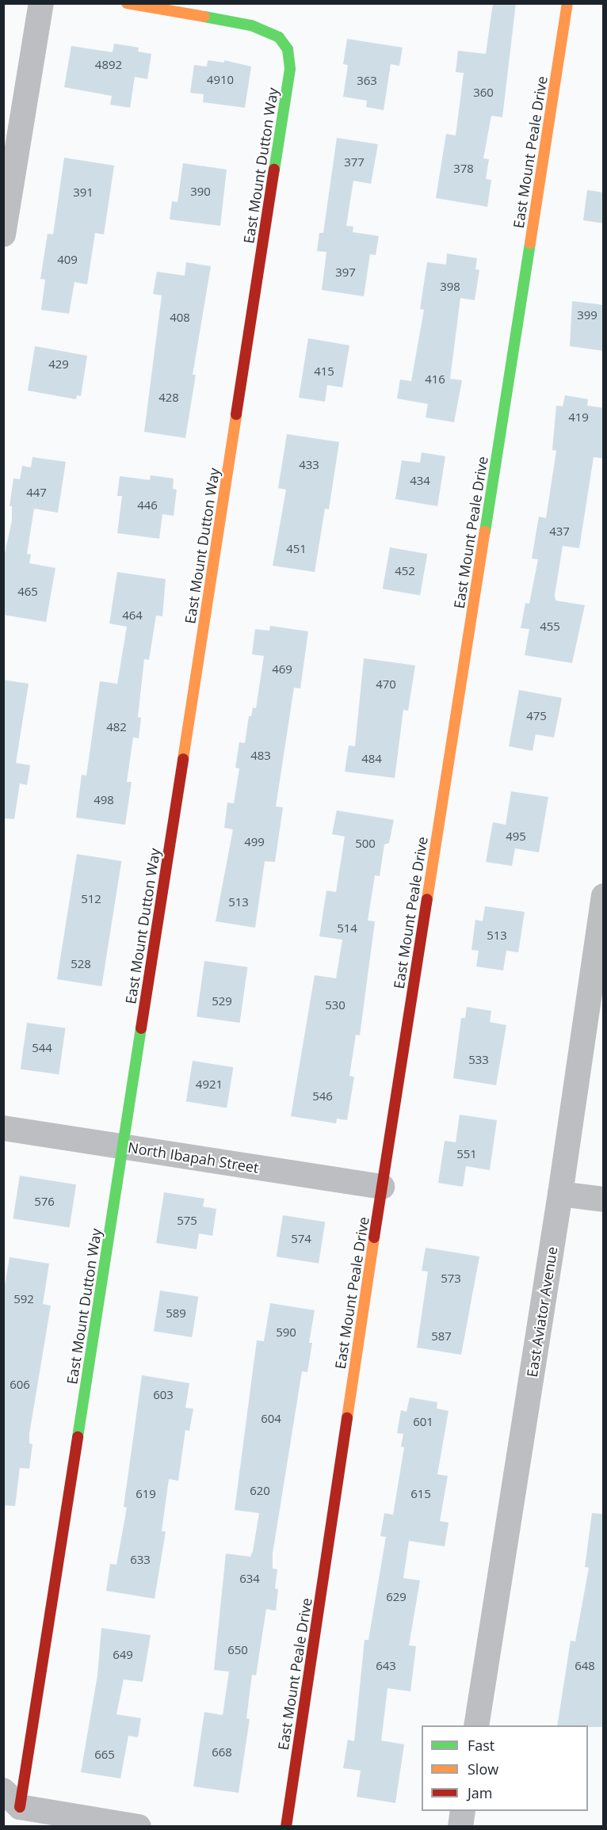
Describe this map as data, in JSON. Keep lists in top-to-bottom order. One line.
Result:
{"streets":{"street":["East Mount Peale Drive","East Mount Dutton Way","North Ibapah Street","East Aviator Avenue"]},"crossings":[["East Mount Peale Drive","North Ibapah Street"],["East Mount Dutton Way","North Ibapah Street"]],"house_numbers":["4892","4910","363","360","377","378","390","391","409","397","398","399","408","429","415","416","428","419","433","434","447","446","437","451","452","465","464","455","469","470","475","482","483","484","498","495","499","500","512","513","514","513","528","529","530","544","533","4921","546","551","576","575","574","573","592","589","590","587","606","603","604","601","620","619","615","633","634","629","650","649","643","648","668","665"],"legend":["Fast","Slow","Jam"]}
